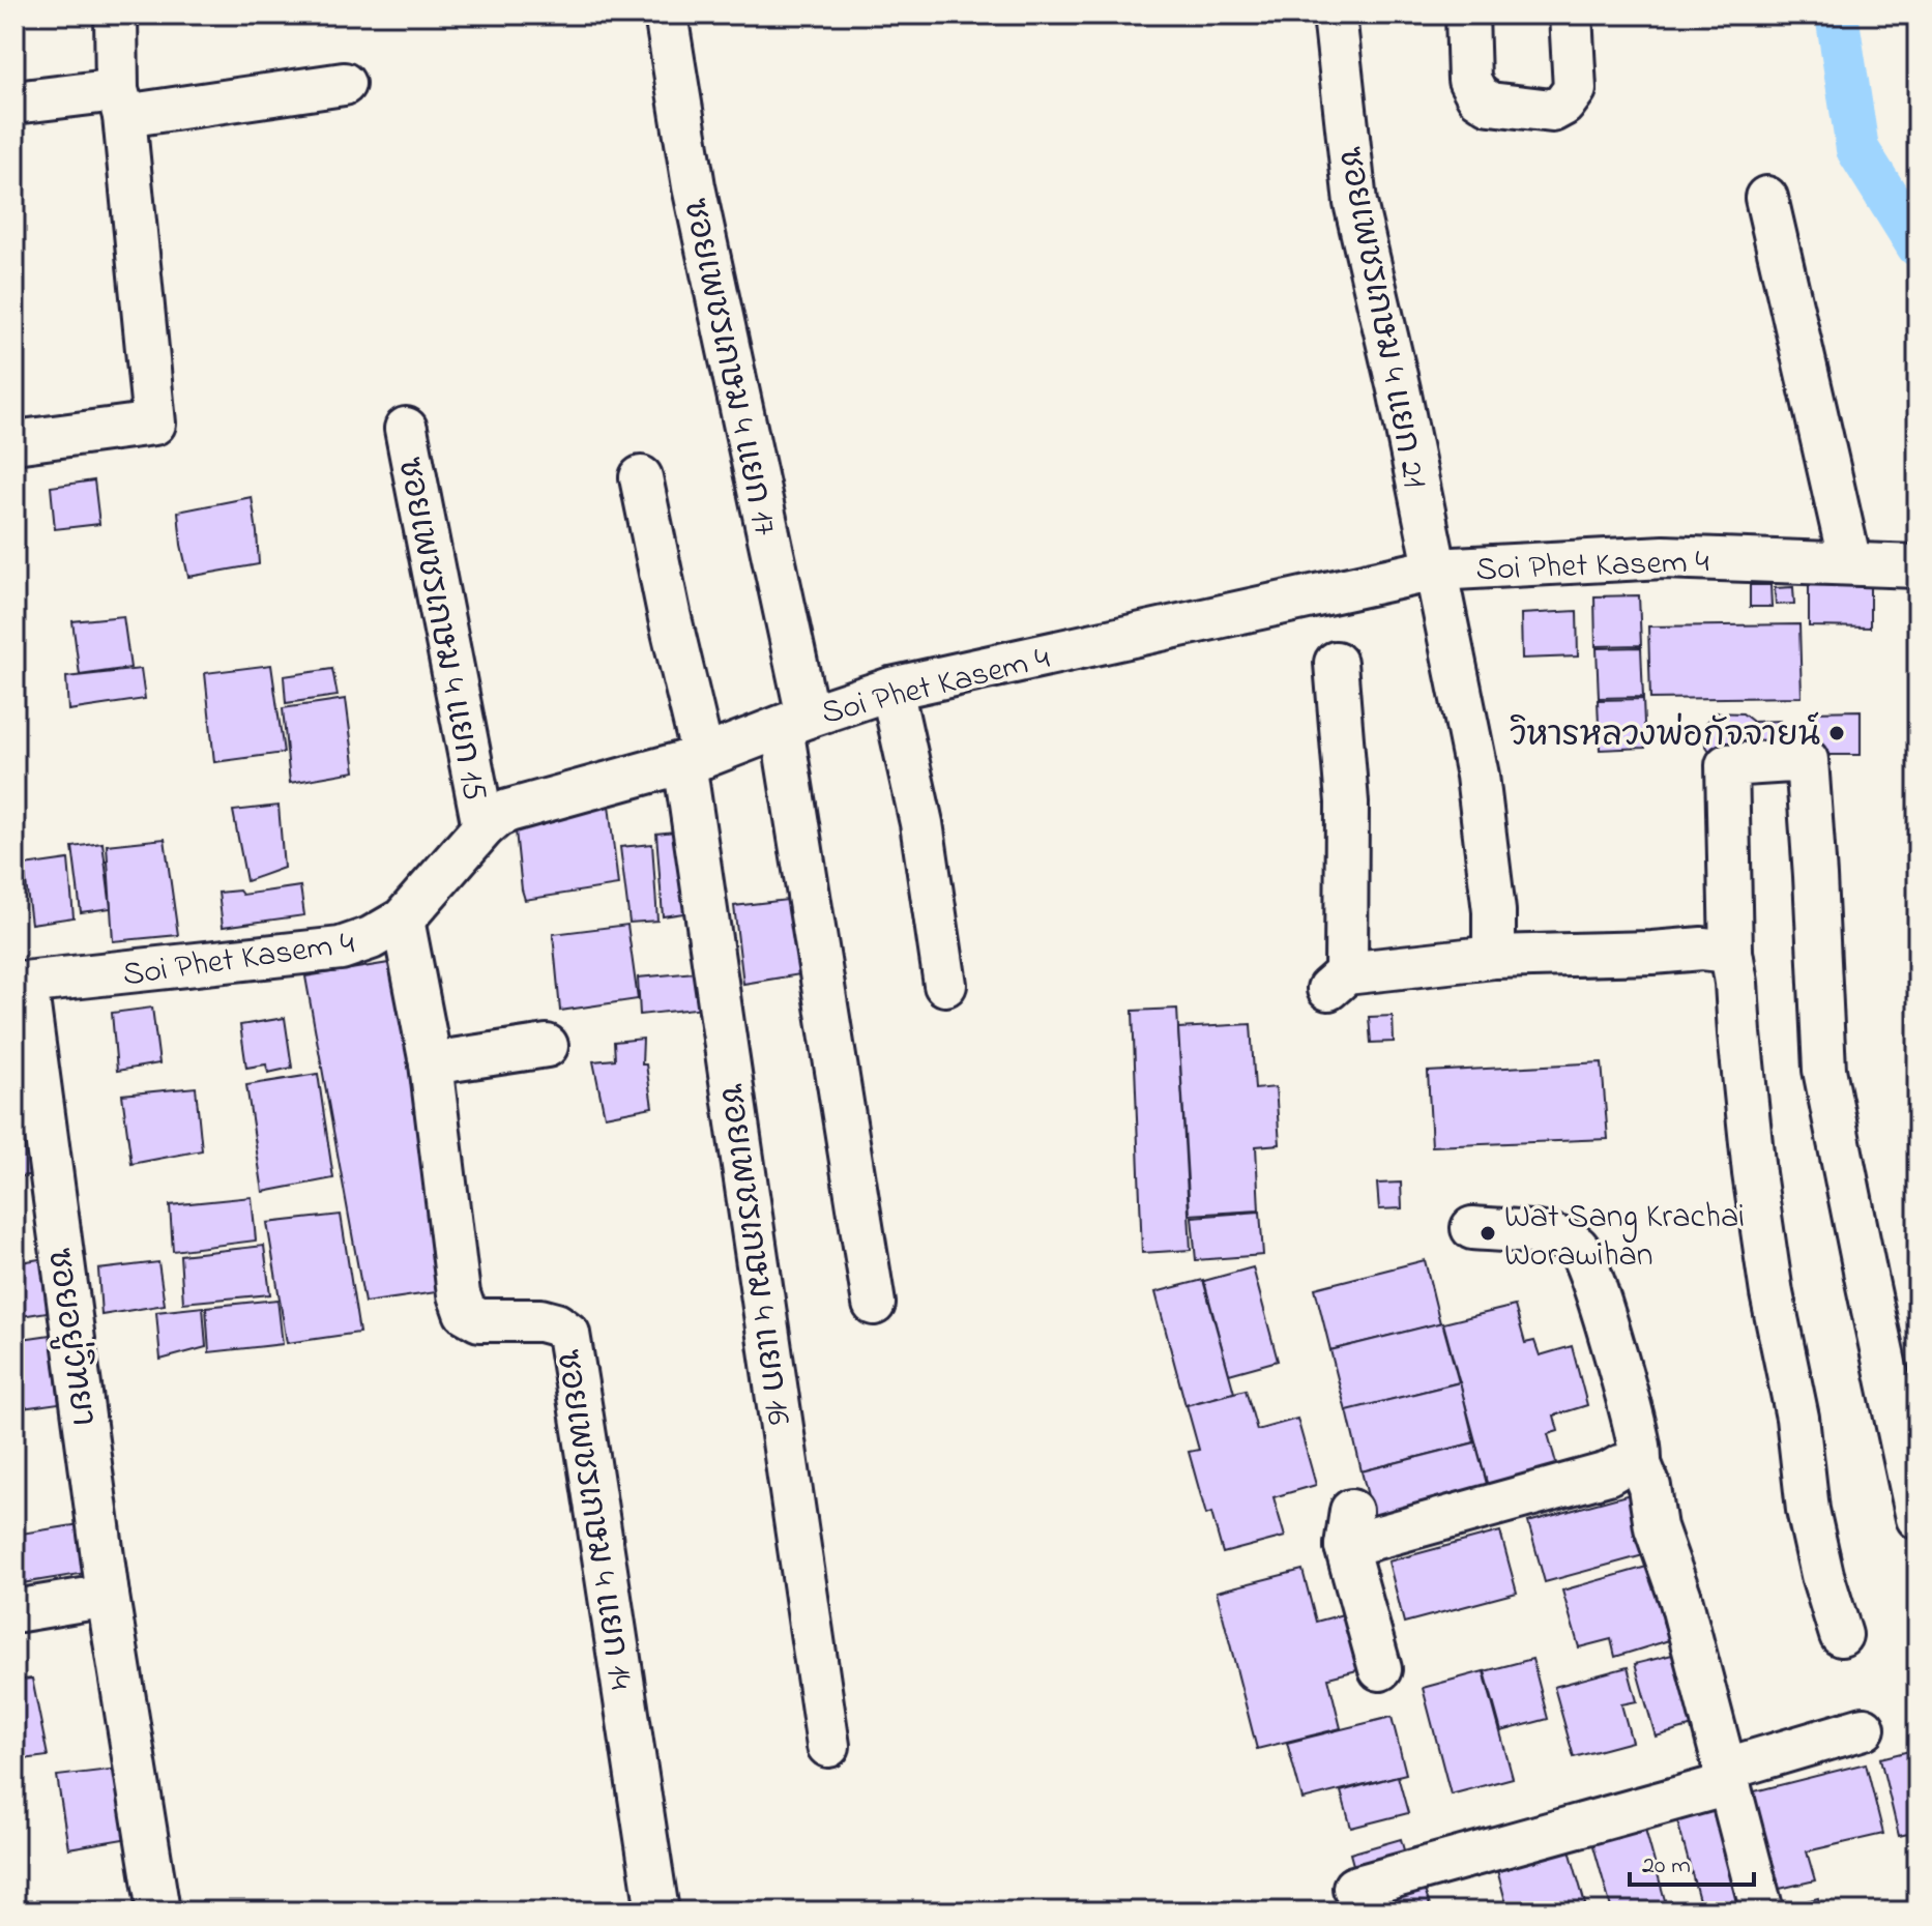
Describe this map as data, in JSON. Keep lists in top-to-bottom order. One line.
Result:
{"streets":{"street":["ซอยเพชรเกษม 4 แยก 21","ซอยเพชรเกษม 4 แยก 17","Soi Phet Kasem 4","ซอยเพชรเกษม 4 แยก 15","ซอยเพชรเกษม 4 แยก 16","ซอยอยู่วิทยา","ซอยเพชรเกษม 4 แยก 14"]},"crossings":[["ซอยเพชรเกษม 4 แยก 21","Soi Phet Kasem 4"],["ซอยเพชรเกษม 4 แยก 17","Soi Phet Kasem 4"],["Soi Phet Kasem 4","ซอยเพชรเกษม 4 แยก 15"],["Soi Phet Kasem 4","ซอยเพชรเกษม 4 แยก 16"],["Soi Phet Kasem 4","ซอยอยู่วิทยา"],["Soi Phet Kasem 4","ซอยเพชรเกษม 4 แยก 14"]],"places":["วิหารหลวงพ่อกัจจายน์","Wat Sang Krachai Worawihan"],"scale_bar":"20 m"}
